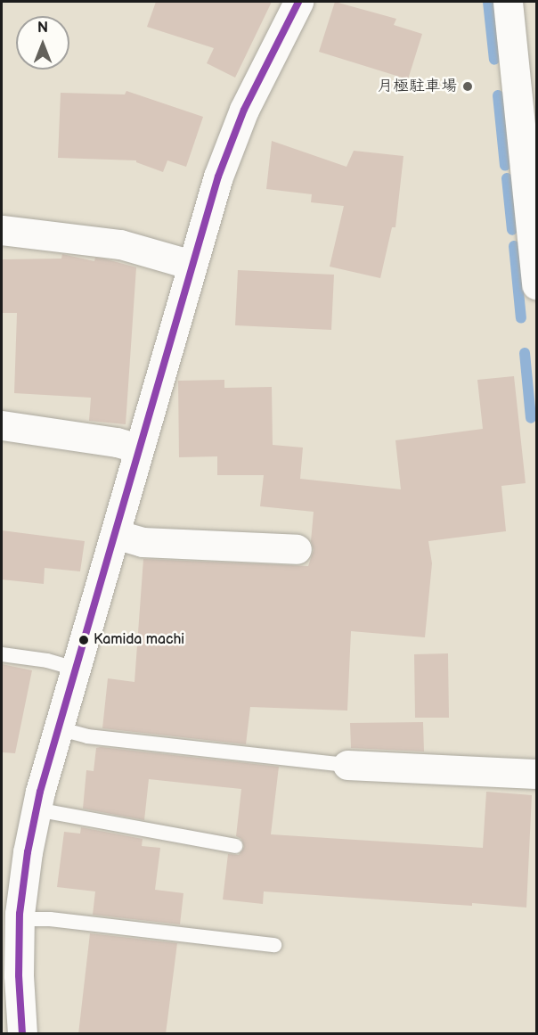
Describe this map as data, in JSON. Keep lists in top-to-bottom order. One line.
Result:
{"places":["月極駐車場","Kamida machi"],"north":"top"}
